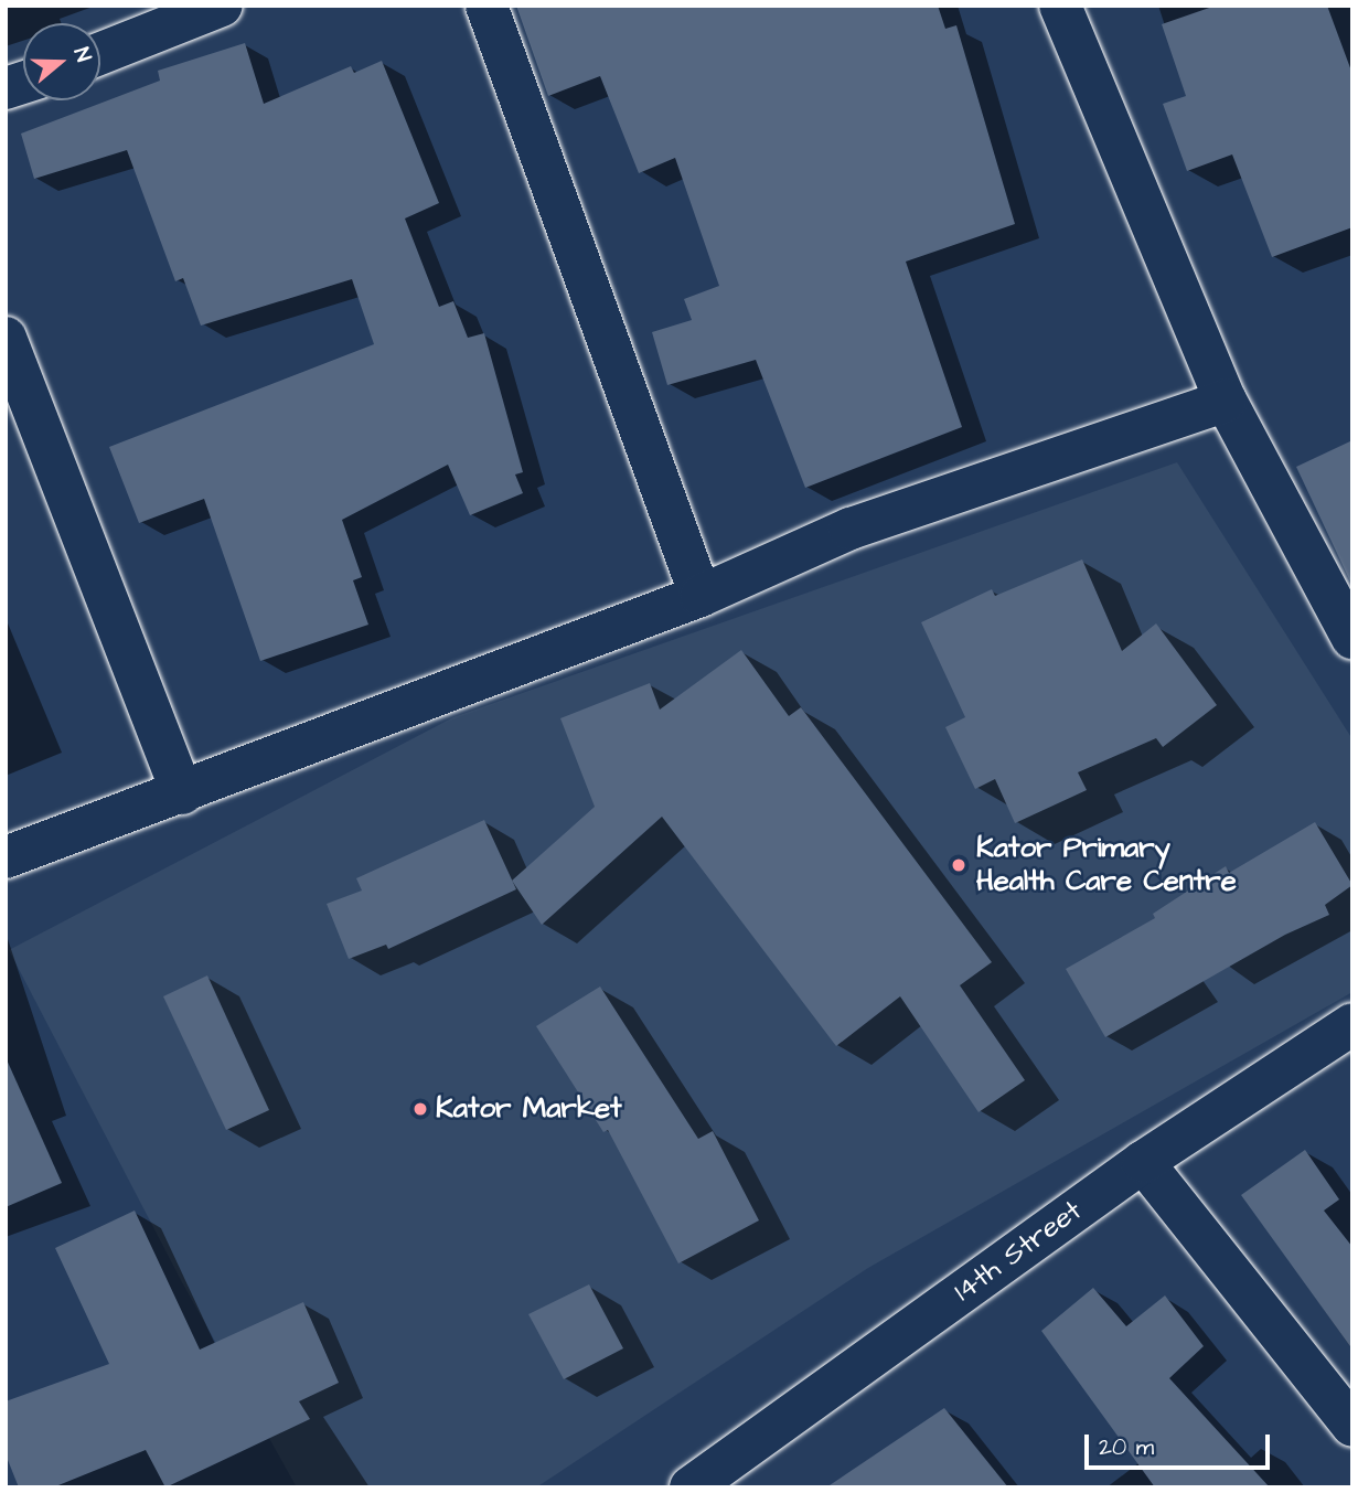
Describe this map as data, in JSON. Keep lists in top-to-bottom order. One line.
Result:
{"streets":{"street":["14th Street"]},"places":["Kator Primary Health Care Centre","Kator Market"],"scale_bar":"20 m","north":"right"}
